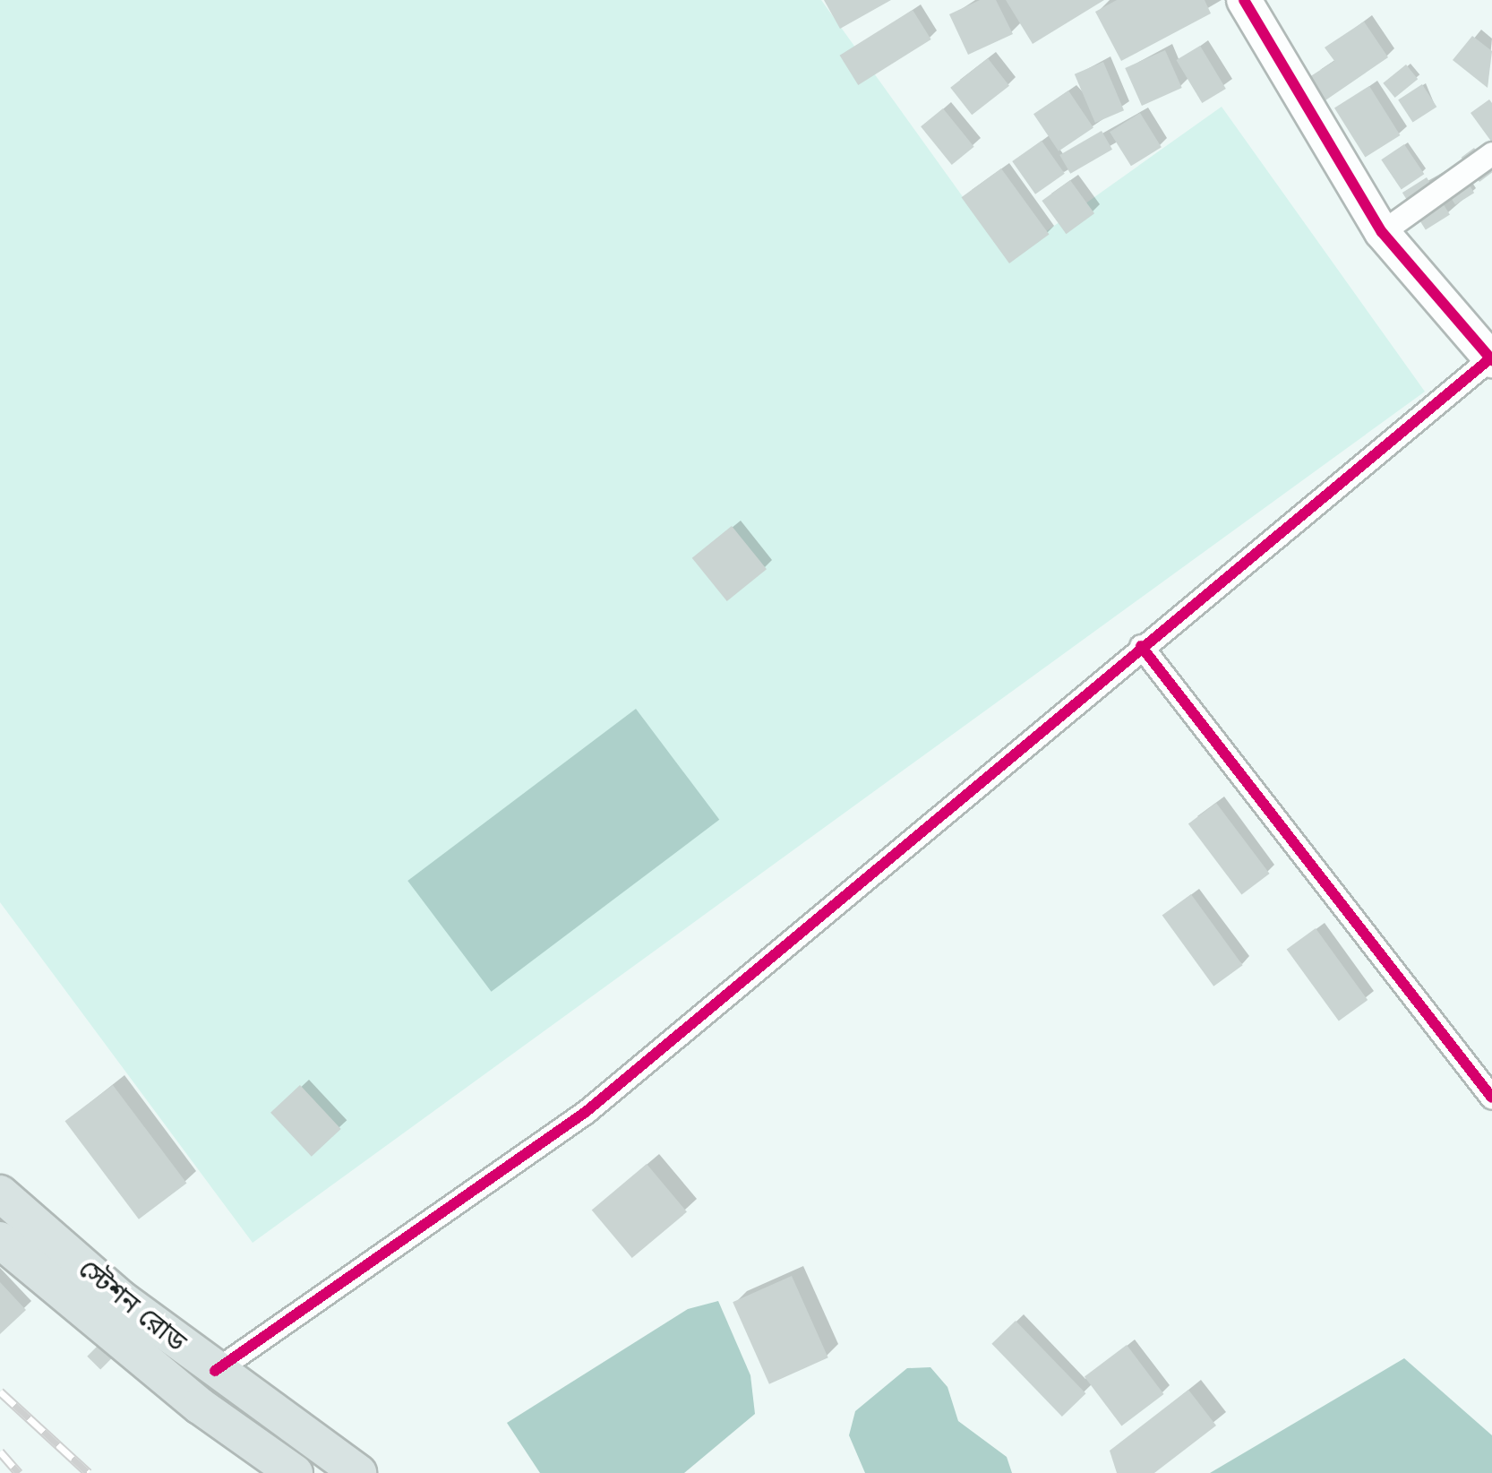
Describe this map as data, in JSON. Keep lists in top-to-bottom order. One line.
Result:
{"streets":{"main road":["স্টেশন রোড"]}}
